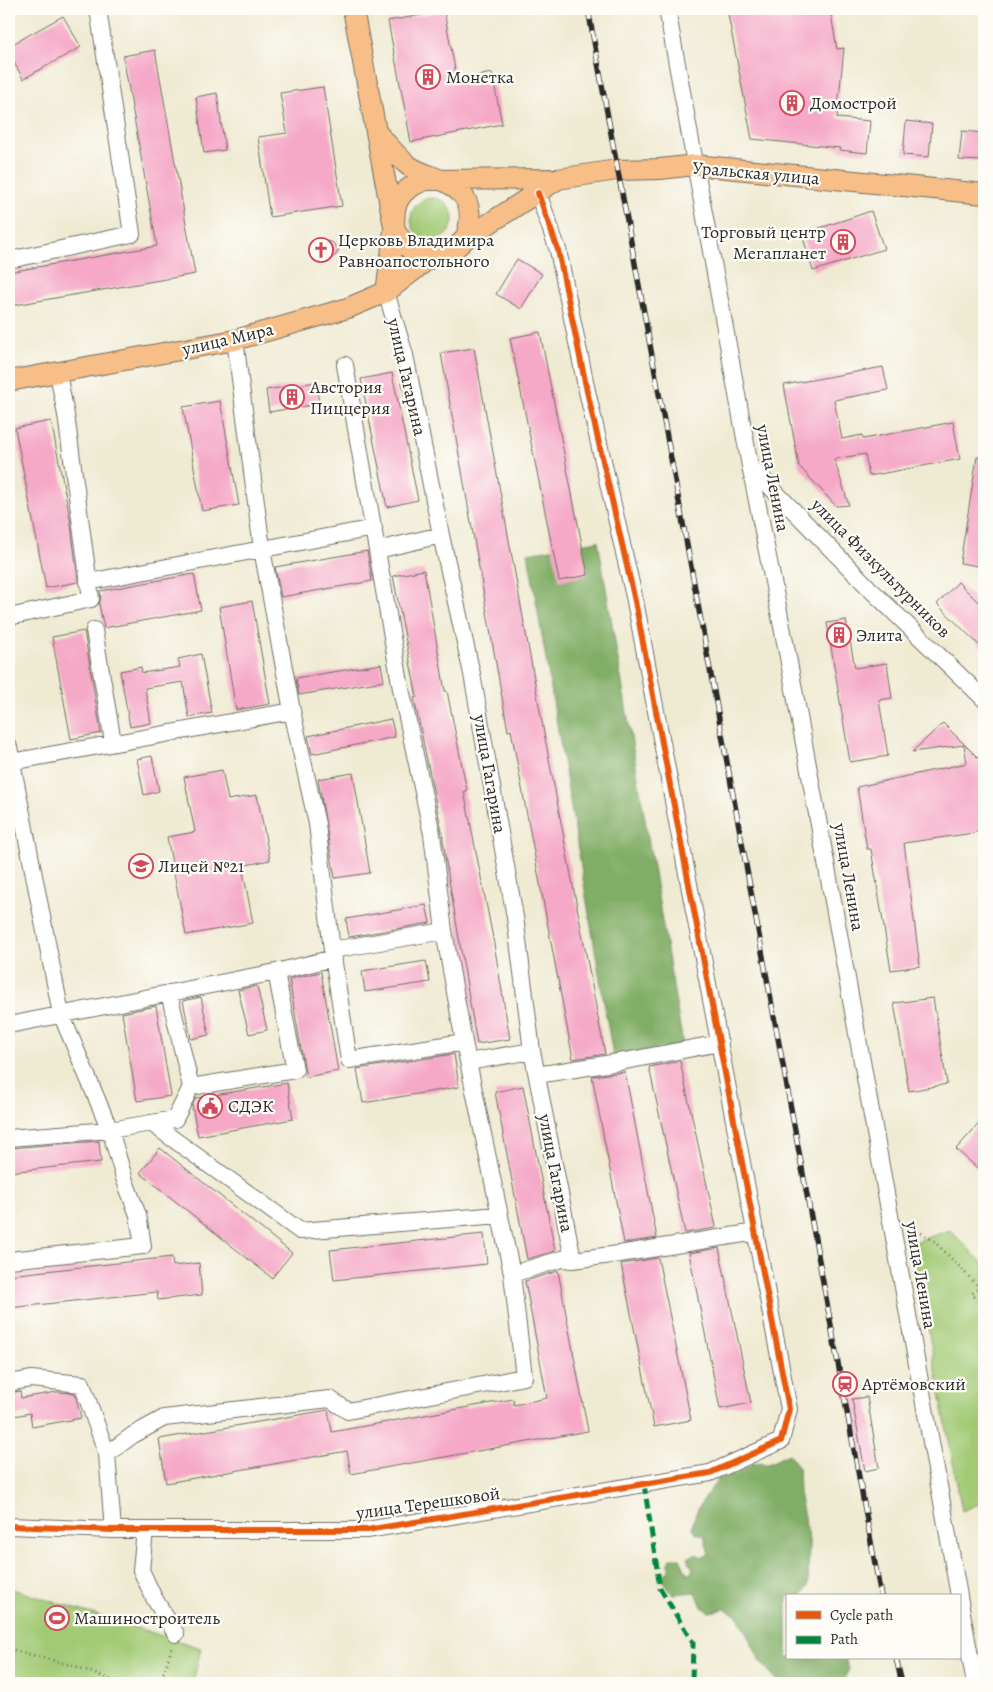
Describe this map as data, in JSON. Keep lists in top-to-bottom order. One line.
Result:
{"streets":{"main road":["Уральская улица","улица Мира"],"street":["улица Гагарина","улица Ленина","улица Физкультурников","улица Терешковой"]},"crossings":[["Уральская улица","улица Мира"],["Уральская улица","улица Ленина"],["улица Мира","улица Гагарина"],["улица Ленина","улица Физкультурников"]],"places":{"building":["Монетка","Домострой","Торговый центр Мегапланет","Австория Пиццерия","Элита"],"church":["Церковь Владимира Равноапостольного"],"school or university":["Лицей №21"],"public building":["СДЭК"],"station":["Артёмовский"],"sports":["Машиностроитель"]},"legend":["Cycle path","Path"]}
